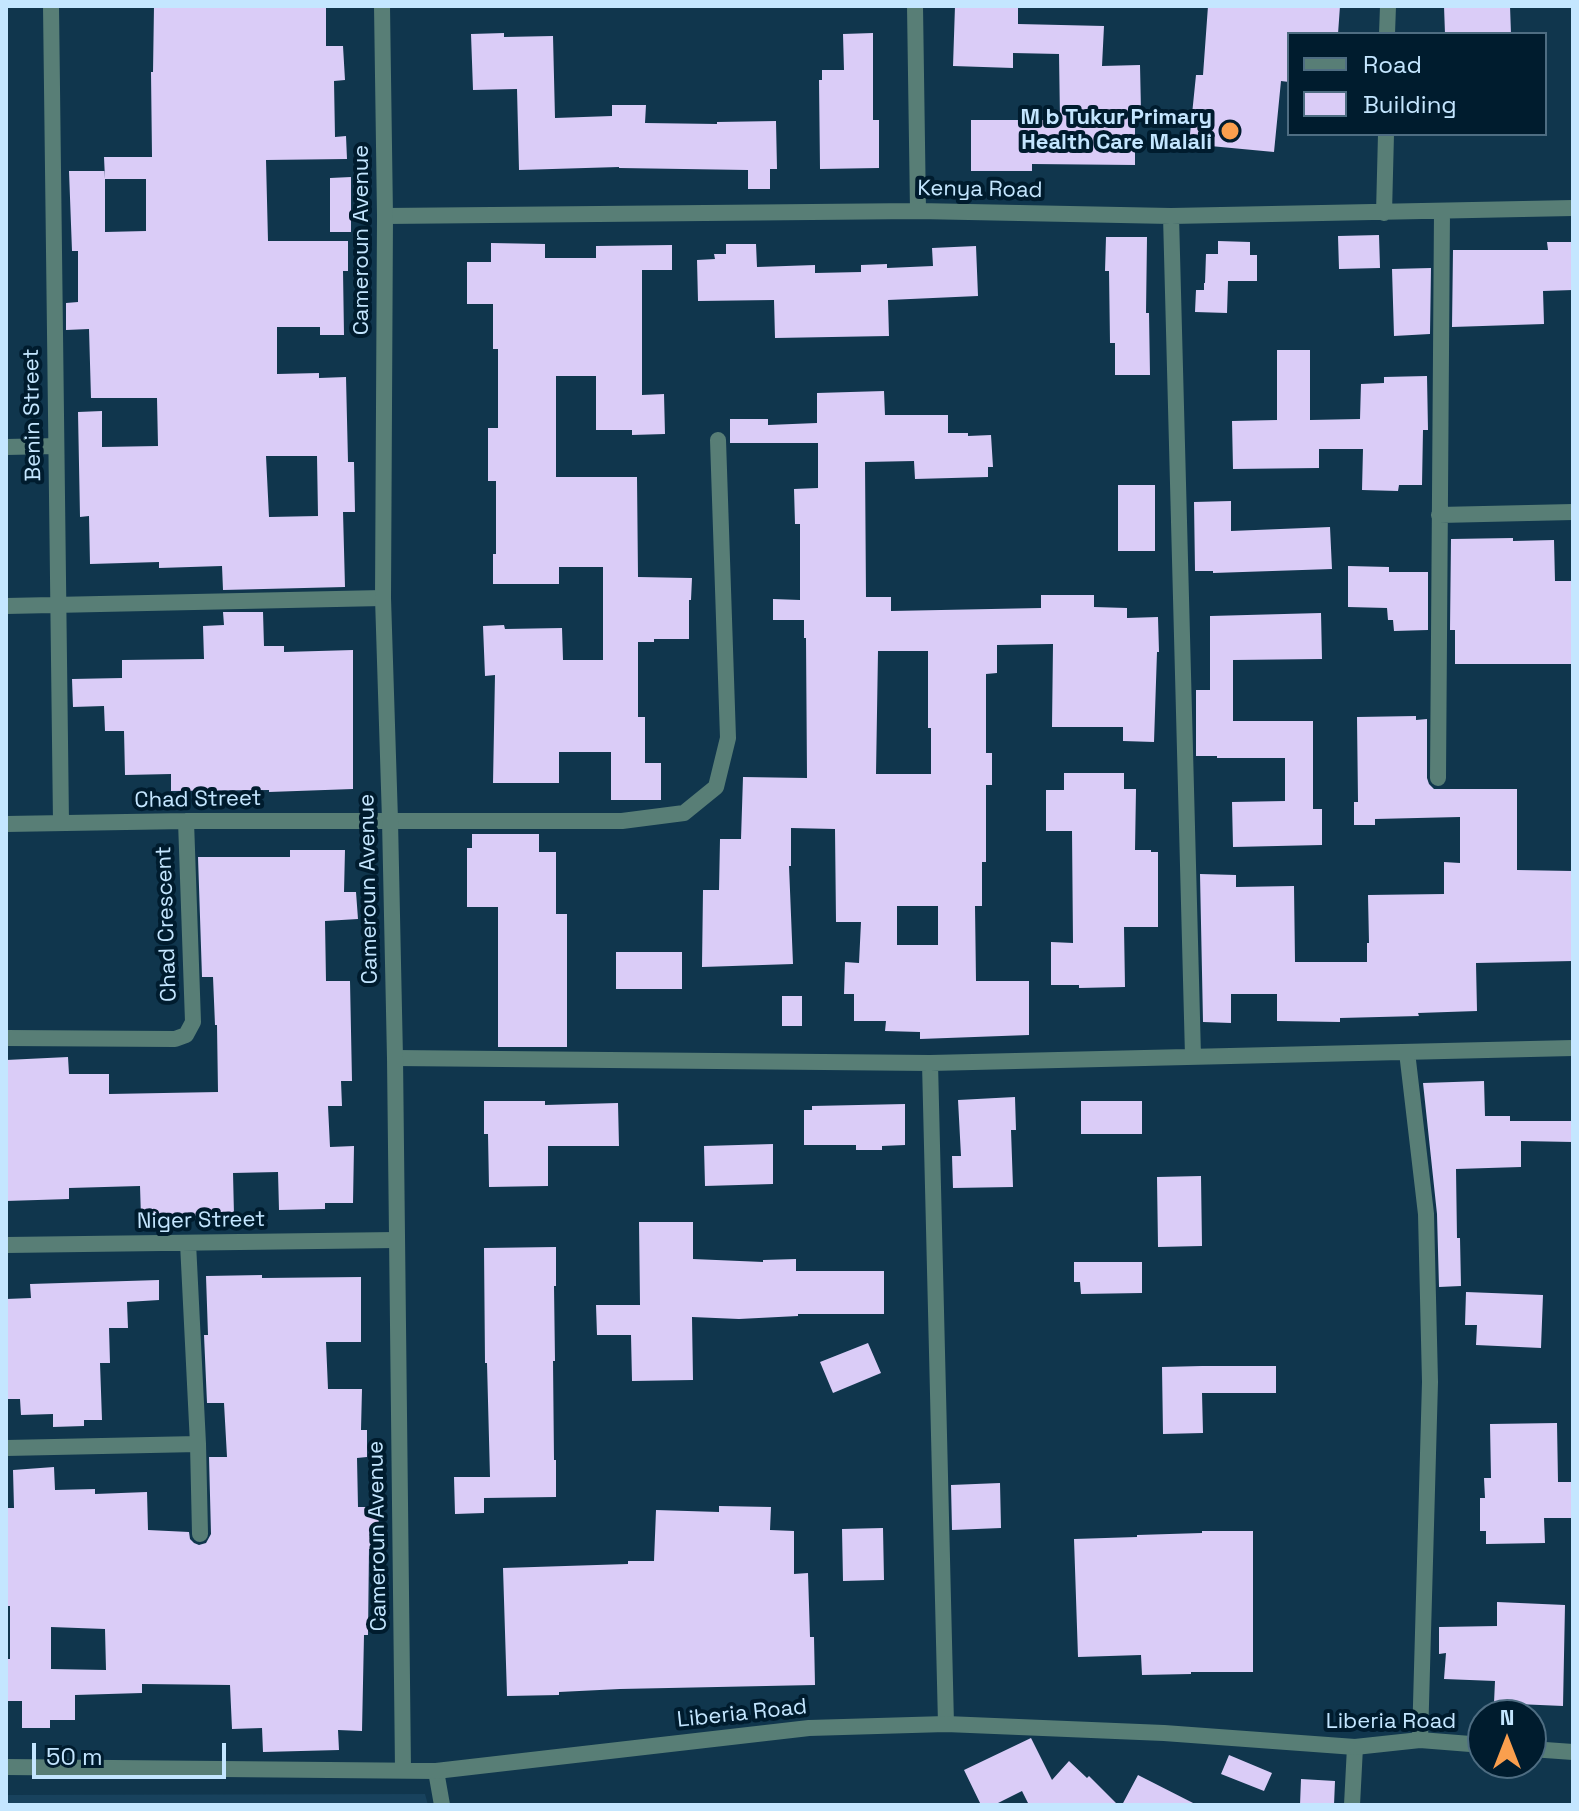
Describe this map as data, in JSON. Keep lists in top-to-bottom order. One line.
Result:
{"streets":{"street":["Kenya Road","Cameroun Avenue","Benin Street","Chad Street","Chad Crescent","Niger Street","Liberia Road"]},"crossings":[["Kenya Road","Cameroun Avenue"],["Cameroun Avenue","Chad Street"],["Cameroun Avenue","Niger Street"],["Cameroun Avenue","Liberia Road"],["Benin Street","Chad Street"],["Chad Street","Chad Crescent"]],"places":["M b Tukur Primary Health Care Malali"],"legend":["Road","Building"],"scale_bar":"50 m","north":"top"}
